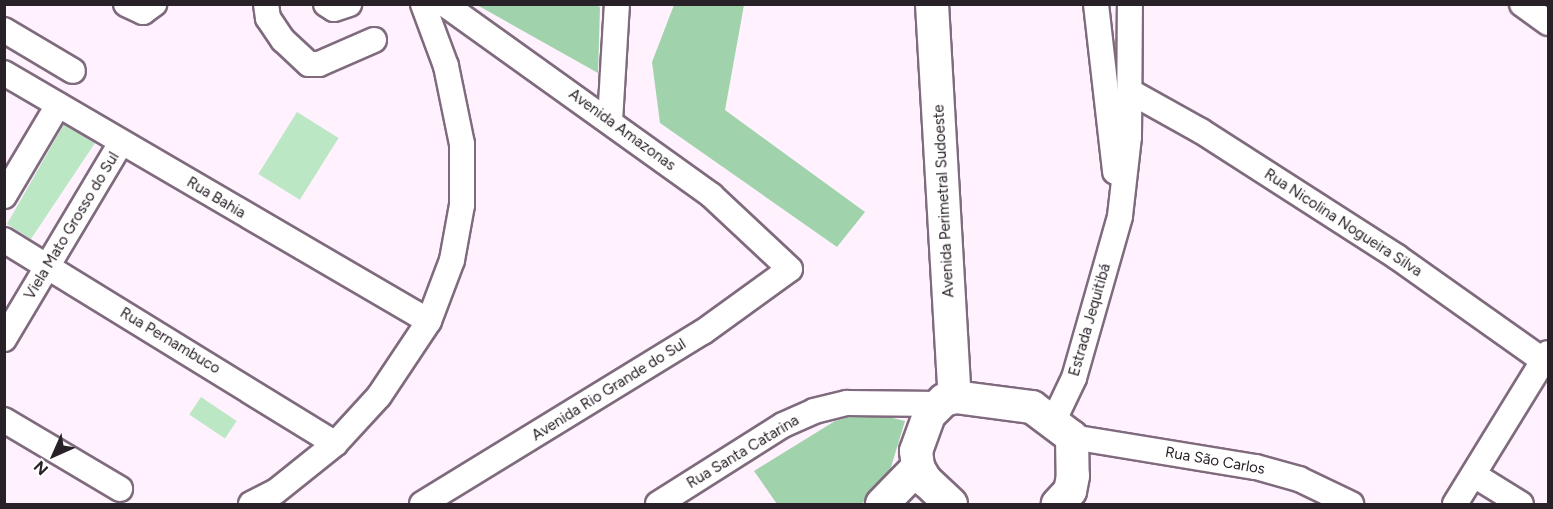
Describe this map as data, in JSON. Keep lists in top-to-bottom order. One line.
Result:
{"streets":{"main road":["Avenida Perimetral Sudoeste"],"street":["Avenida Amazonas","Rua Bahia","Rua Nicolina Nogueira Silva","Viela Mato Grosso do Sul","Estrada Jequitibá","Rua Pernambuco","Avenida Rio Grande do Sul","Rua Santa Catarina","Rua São Carlos"]},"crossings":[["Avenida Amazonas","Avenida Rio Grande do Sul"],["Rua Bahia","Viela Mato Grosso do Sul"],["Avenida Perimetral Sudoeste","Rua Santa Catarina"],["Rua Nicolina Nogueira Silva","Estrada Jequitibá"],["Viela Mato Grosso do Sul","Rua Pernambuco"],["Estrada Jequitibá","Rua São Carlos"]],"north":"bottom left"}
